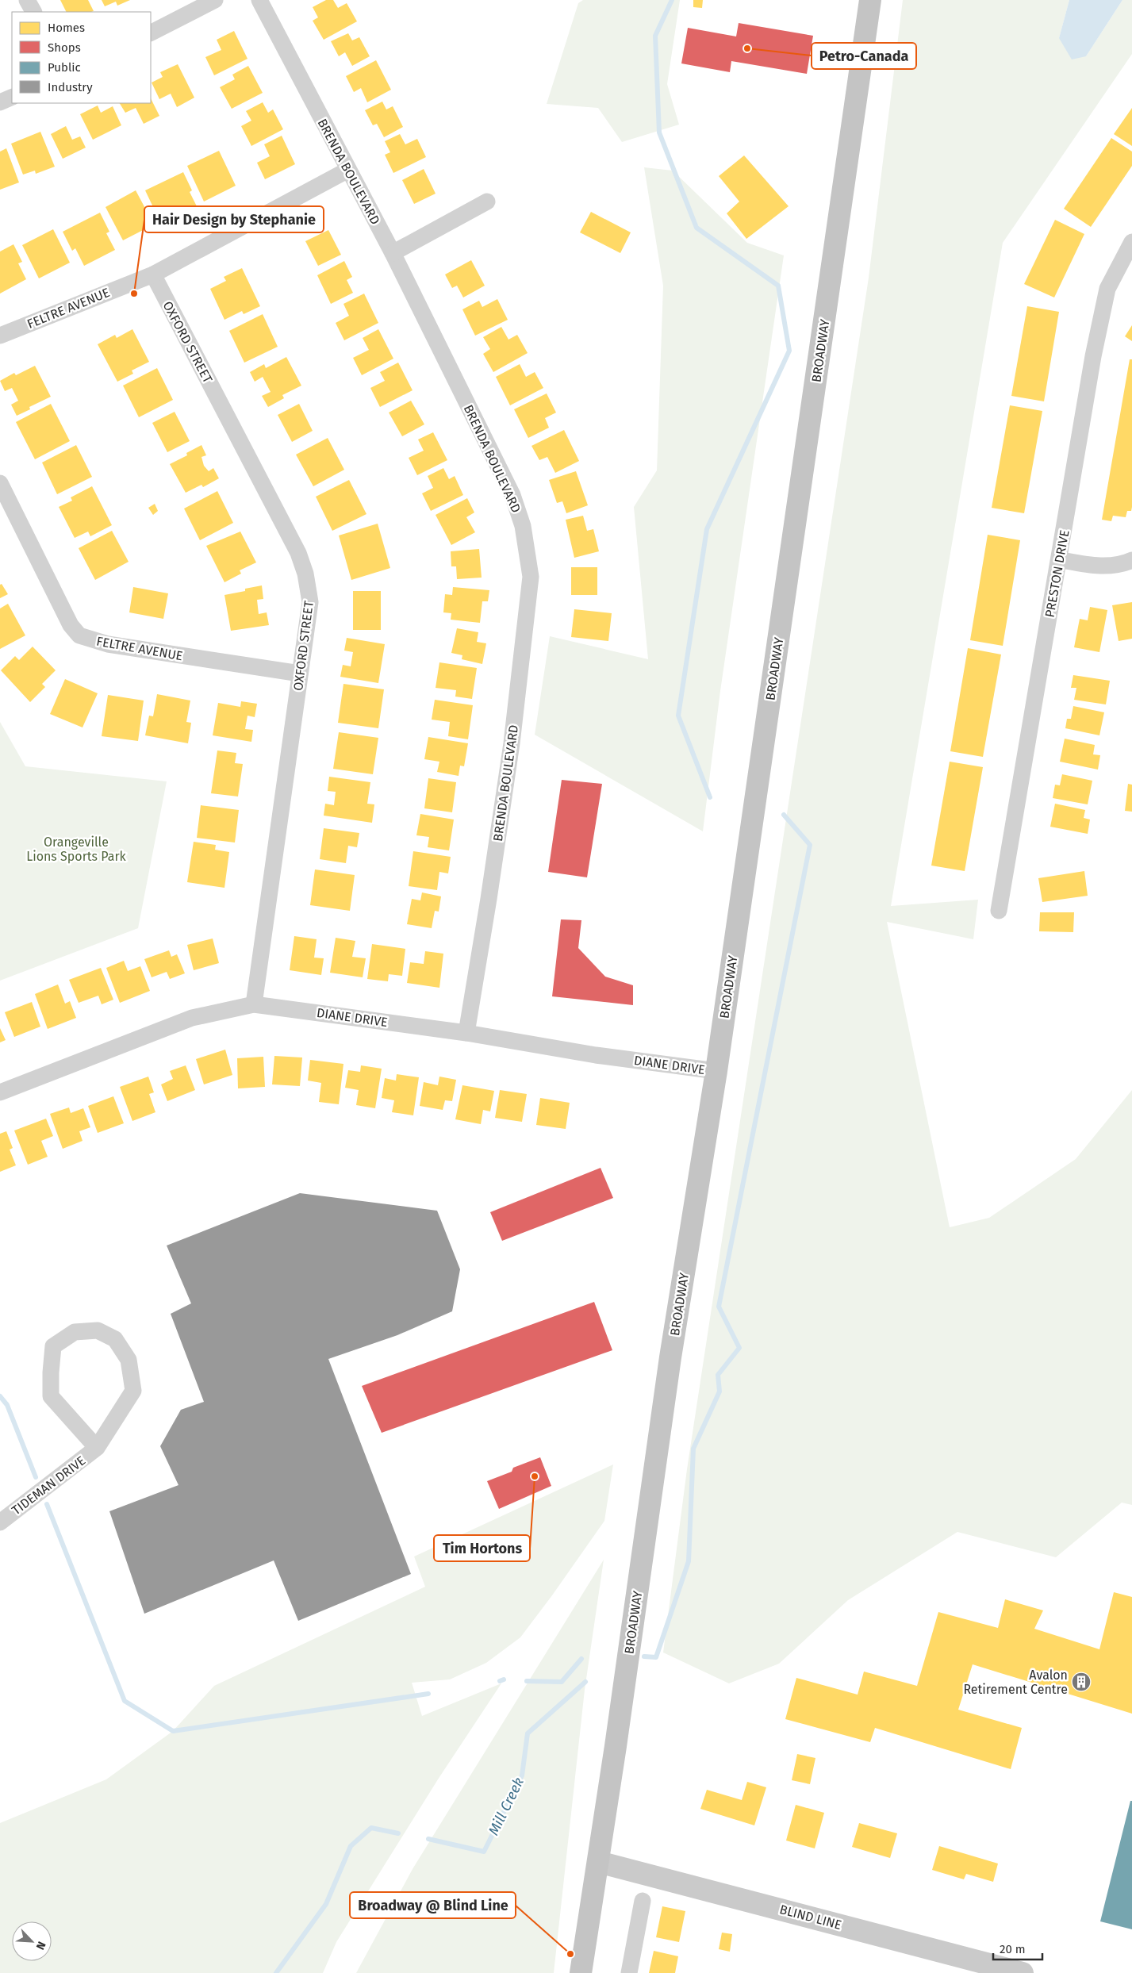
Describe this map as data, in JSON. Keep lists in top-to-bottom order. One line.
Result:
{"streets":{"main road":["BROADWAY"],"street":["BRENDA BOULEVARD","FELTRE AVENUE","OXFORD STREET","PRESTON DRIVE","DIANE DRIVE","TIDEMAN DRIVE","BLIND LINE"]},"crossings":[["BRENDA BOULEVARD","FELTRE AVENUE"],["BRENDA BOULEVARD","DIANE DRIVE"],["FELTRE AVENUE","OXFORD STREET"],["OXFORD STREET","DIANE DRIVE"],["BROADWAY","DIANE DRIVE"],["BROADWAY","BLIND LINE"]],"water":["Mill Creek"],"parks":["Orangeville Lions Sports Park"],"places":{"other":["Petro-Canada","Hair Design by Stephanie","Tim Hortons","Broadway @ Blind Line"],"building":["Avalon Retirement Centre"]},"legend":["Homes","Shops","Public","Industry"],"scale_bar":"20 m","north":"bottom right"}
